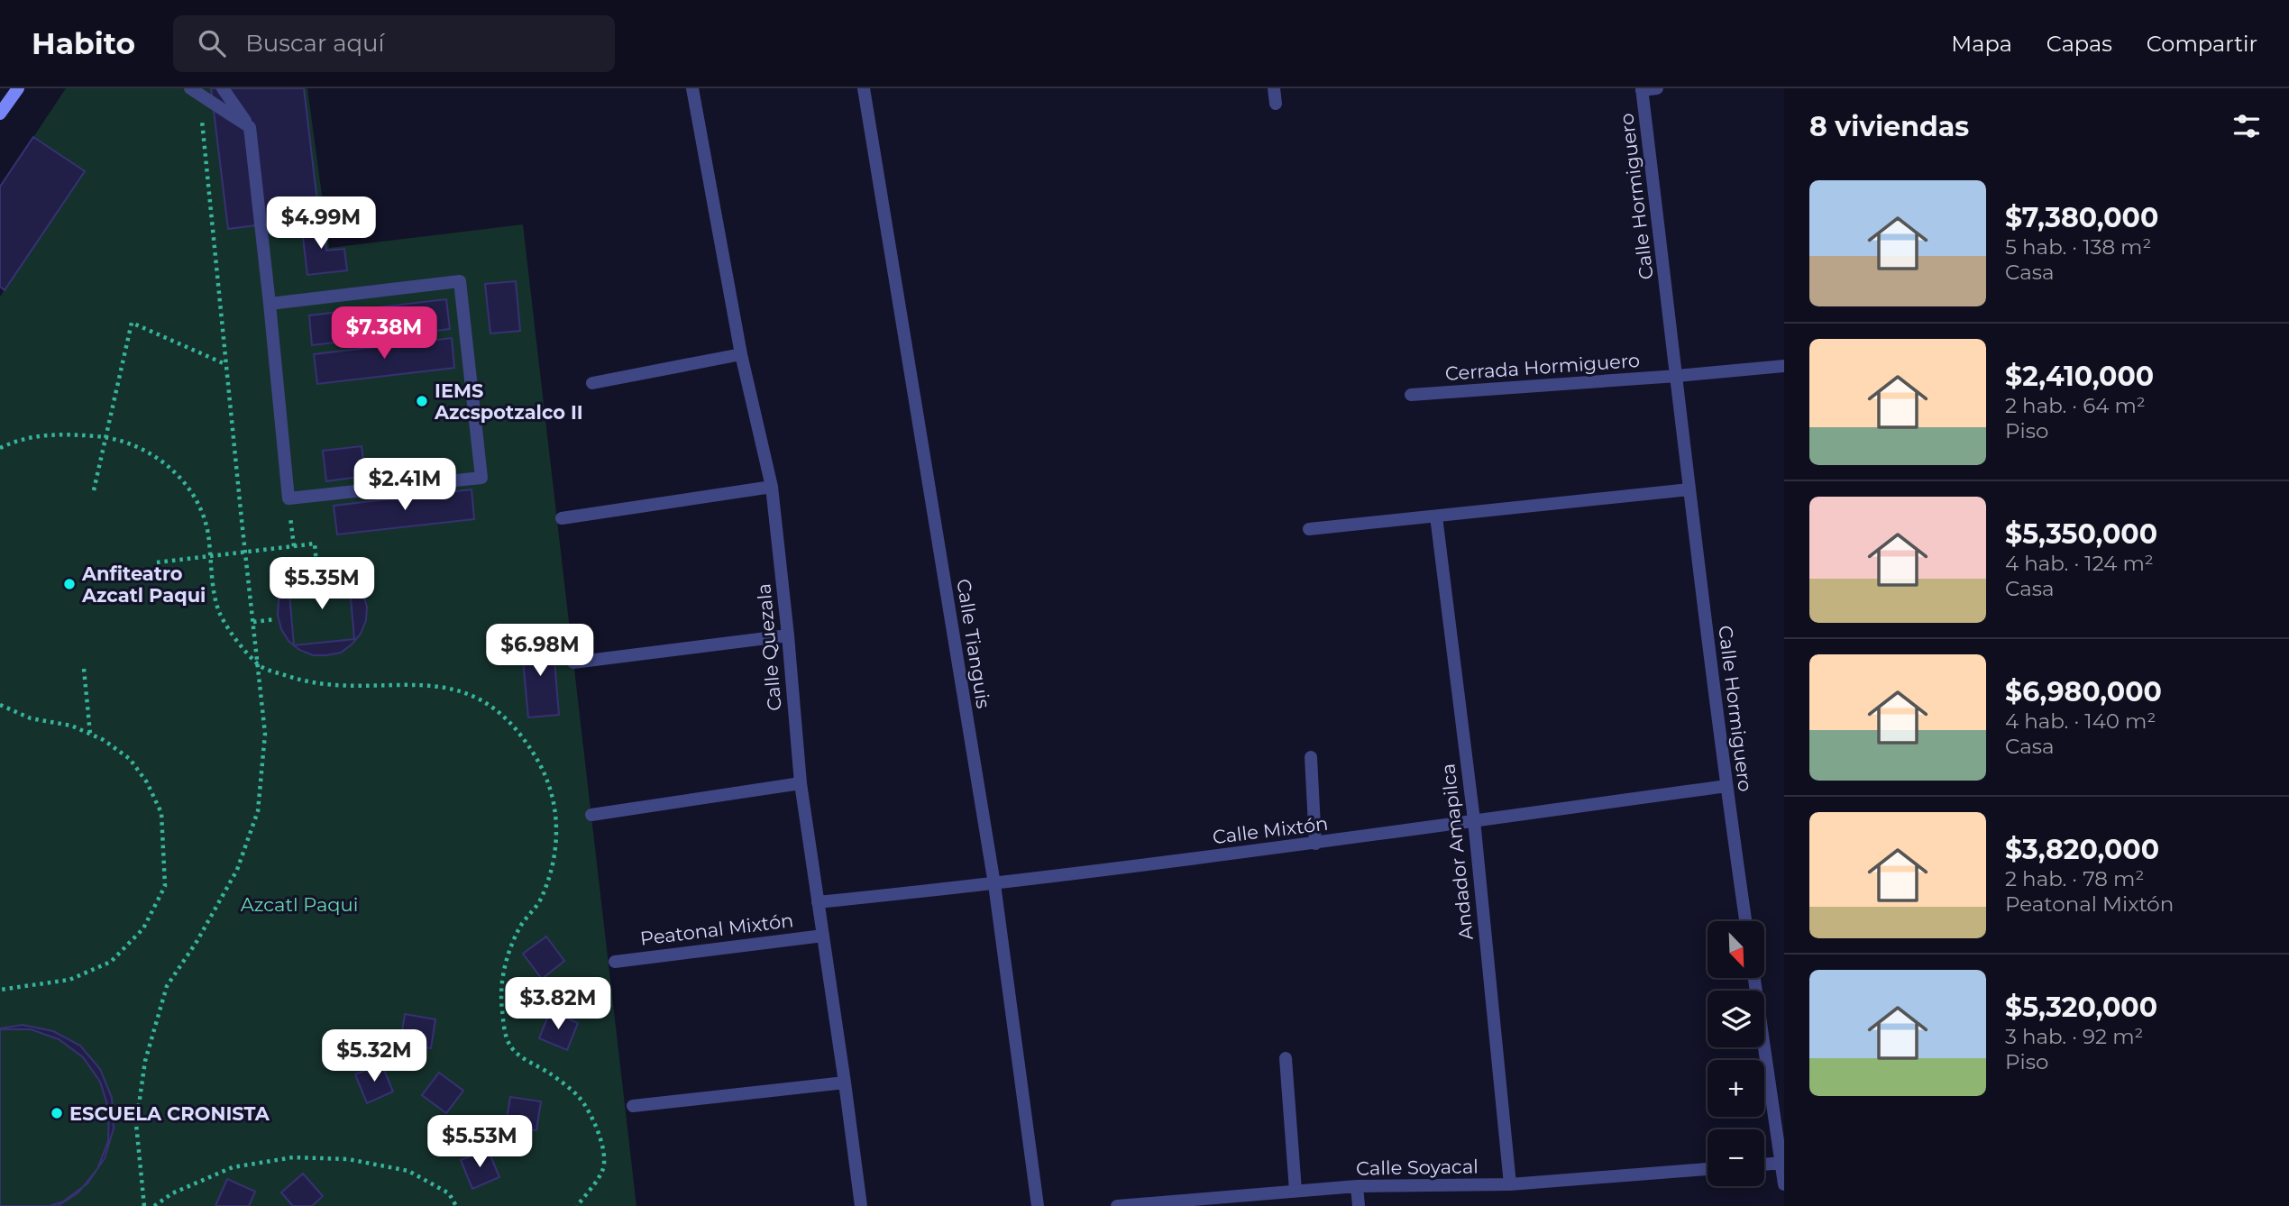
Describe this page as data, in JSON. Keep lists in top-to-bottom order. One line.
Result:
{"streets":{"street":["Calle Hormiguero","Cerrada Hormiguero","Calle Tianguis","Calle Quezala","Calle Mixtón","Andador Amapilca","Peatonal Mixtón","Calle Soyacal"]},"crossings":[["Calle Hormiguero","Cerrada Hormiguero"],["Calle Hormiguero","Calle Mixtón"],["Calle Tianguis","Calle Mixtón"],["Calle Quezala","Calle Mixtón"],["Calle Quezala","Peatonal Mixtón"],["Calle Mixtón","Andador Amapilca"],["Andador Amapilca","Calle Soyacal"]],"parks":["Azcatl Paqui"],"places":["IEMS Azcspotzalco II","Anfiteatro Azcatl Paqui","ESCUELA CRONISTA"],"north":"bottom right","page":{"header":"Habito","search":"Buscar aquí","nav":["Mapa","Capas","Compartir"],"heading":"8 viviendas","list":[{"name":"$7,380,000","note":"5 hab. · 138 m² · Casa"},{"name":"$2,410,000","note":"2 hab. · 64 m² · Piso"},{"name":"$5,350,000","note":"4 hab. · 124 m² · Casa"},{"name":"$6,980,000","note":"4 hab. · 140 m² · Casa"},{"name":"$3,820,000","note":"2 hab. · 78 m² · Peatonal Mixtón"},{"name":"$5,320,000","note":"3 hab. · 92 m² · Piso"}],"price":["$4.99M","$7.38M","$2.41M","$5.35M","$6.98M","$3.82M","$5.32M","$5.53M"],"map_buttons":["+","−"]}}
